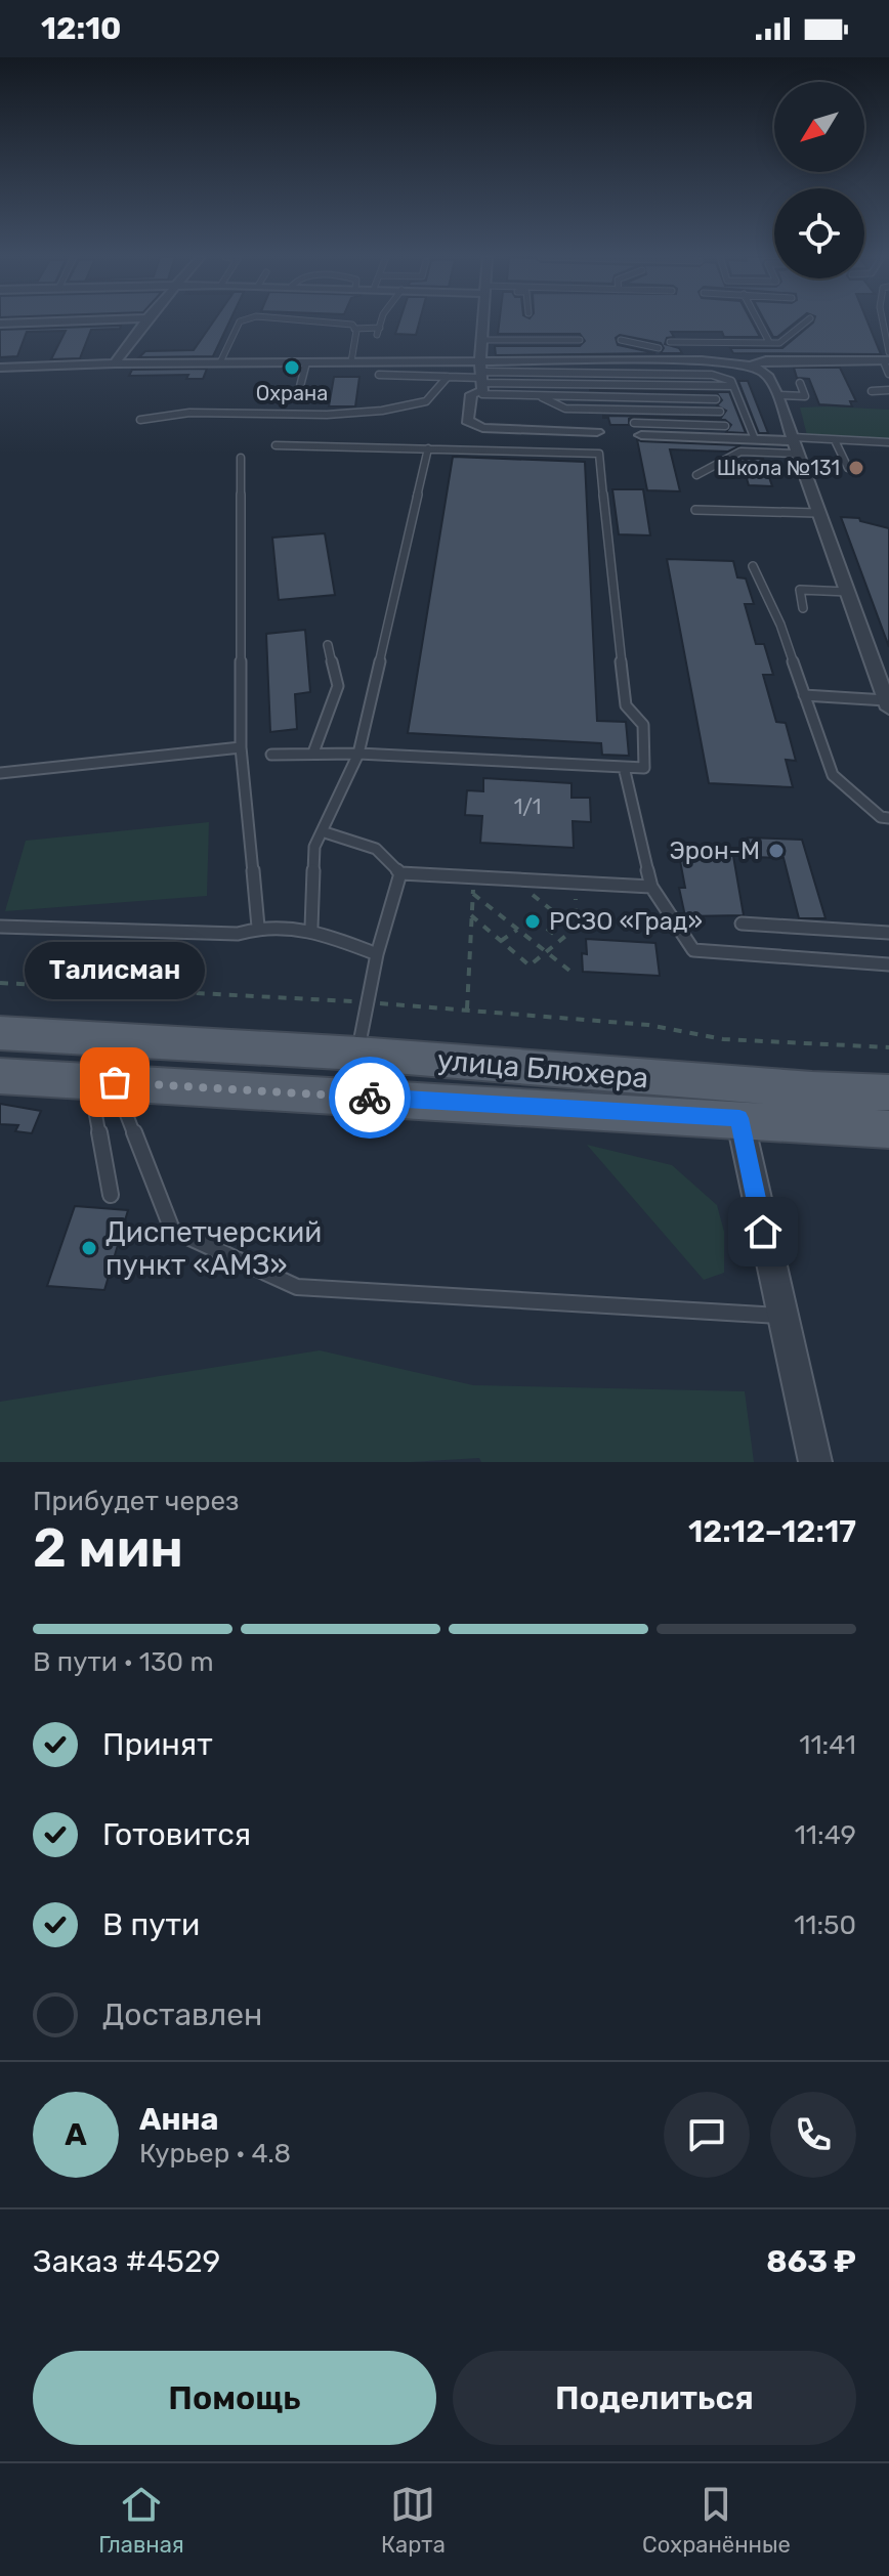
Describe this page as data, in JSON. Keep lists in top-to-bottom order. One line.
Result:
{"streets":{"main road":["улица Блюхера"]},"places":["Охрана","Школа №131","Эрон-М","РСЗО «Град»","Талисман","Диспетчерский пункт «АМЗ»"],"house_numbers":["1/1"],"north":"bottom left","page":{"status":"12:10","bubble":"Талисман","heading":["2 мин","Прибудет через","12:12–12:17"],"panel":["Анна","Курьер · 4.8","Заказ #4529","863 ₽"],"bar":"В пути · 130 m","list":[["Принят","11:41"],["Готовится","11:49"],["В пути","11:50"],"Доставлен"],"round":"А","buttons":["Помощь","Поделиться"],"tabs":["Главная","Карта","Сохранённые"]}}
